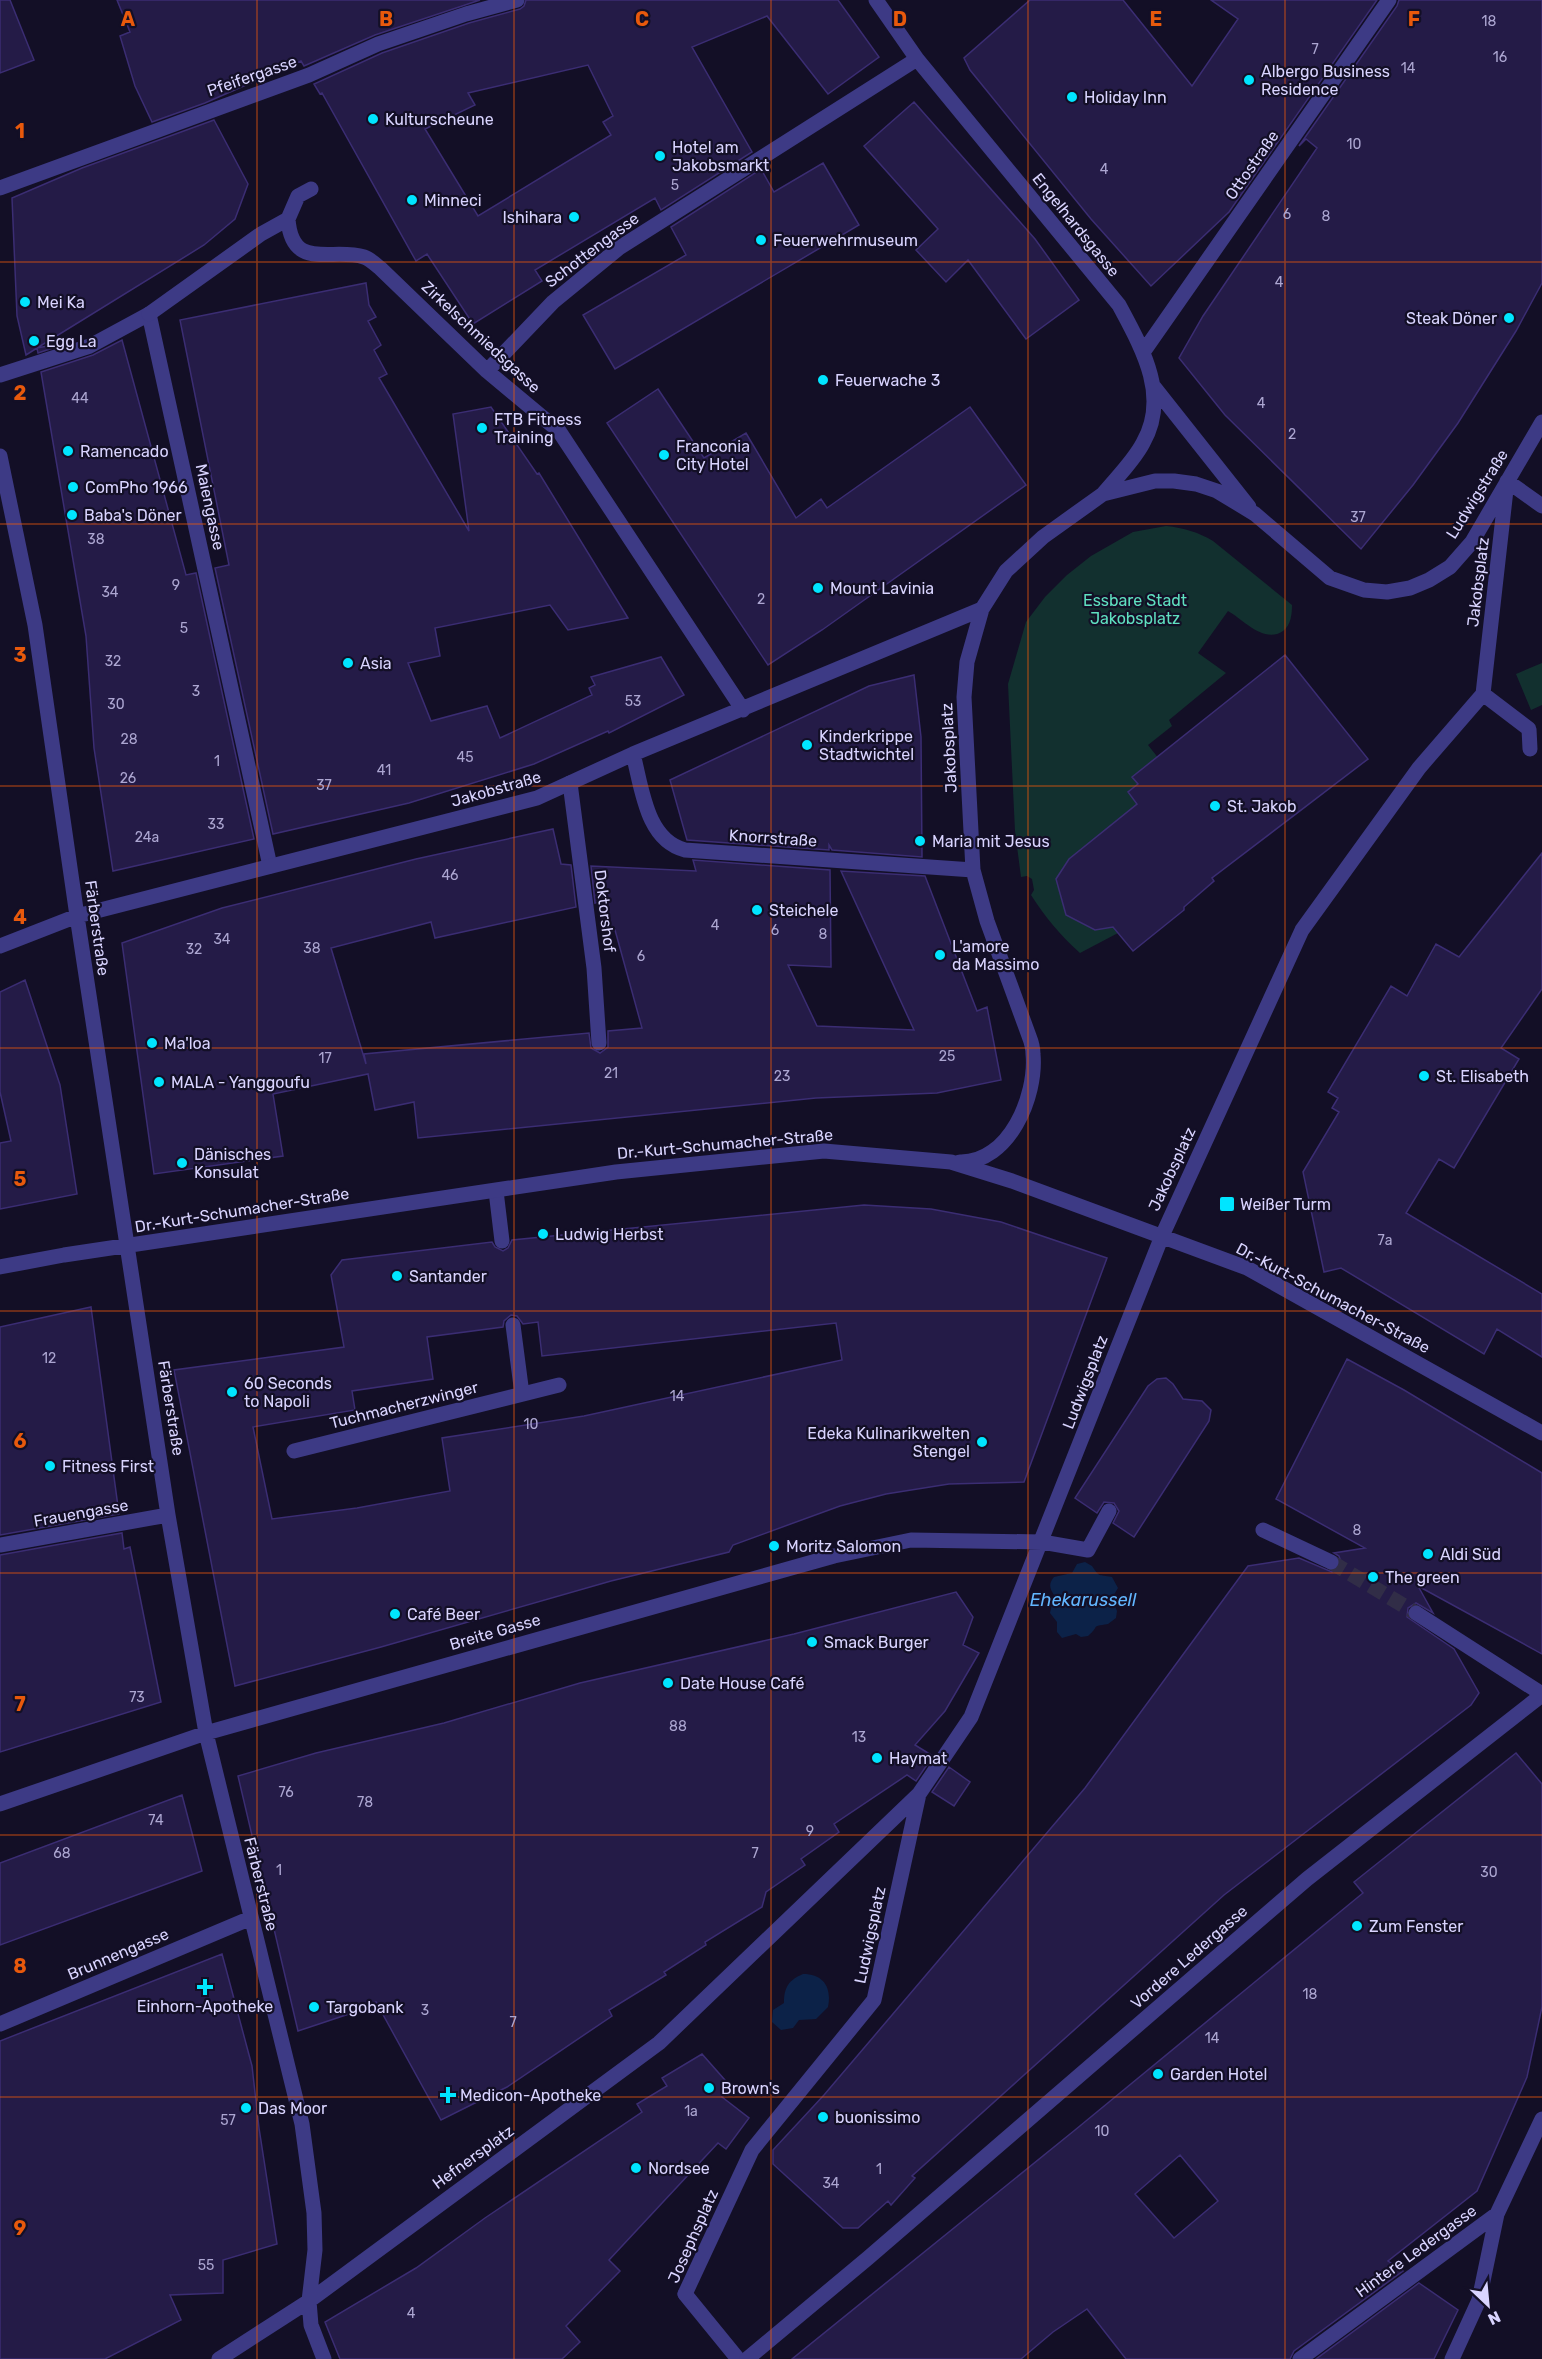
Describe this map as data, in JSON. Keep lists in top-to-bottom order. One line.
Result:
{"streets":{"street":["Pfeifergasse","Ottostraße","Engelhardsgasse","Schottengasse","Zirkelschmiedsgasse","Ludwigstraße","Maiengasse","Jakobsplatz","Jakobstraße","Knorrstraße","Doktorshof","Färberstraße","Dr.-Kurt-Schumacher-Straße","Ludwigsplatz","Tuchmacherzwinger","Frauengasse","Breite Gasse","Brunnengasse","Vordere Ledergasse","Hefnersplatz","Josephsplatz","Hintere Ledergasse"]},"crossings":[["Ottostraße","Engelhardsgasse"],["Engelhardsgasse","Schottengasse"],["Engelhardsgasse","Jakobsplatz"],["Schottengasse","Zirkelschmiedsgasse"],["Zirkelschmiedsgasse","Jakobstraße"],["Ludwigstraße","Jakobsplatz"],["Maiengasse","Jakobstraße"],["Jakobsplatz","Jakobstraße"],["Jakobsplatz","Knorrstraße"],["Jakobsplatz","Dr.-Kurt-Schumacher-Straße"],["Jakobsplatz","Ludwigsplatz"],["Jakobstraße","Knorrstraße"],["Jakobstraße","Doktorshof"],["Jakobstraße","Färberstraße"],["Färberstraße","Dr.-Kurt-Schumacher-Straße"],["Färberstraße","Frauengasse"],["Färberstraße","Breite Gasse"],["Färberstraße","Brunnengasse"],["Färberstraße","Hefnersplatz"],["Dr.-Kurt-Schumacher-Straße","Ludwigsplatz"],["Ludwigsplatz","Breite Gasse"],["Ludwigsplatz","Hefnersplatz"],["Ludwigsplatz","Josephsplatz"]],"water":["Ehekarussell"],"parks":["Essbare Stadt Jakobsplatz"],"places":{"other":["Albergo Business Residence","Holiday Inn","Kulturscheune","Hotel am Jakobsmarkt","Minneci","Ishihara","Feuerwehrmuseum","Mei Ka","Steak Döner","Egg La","Feuerwache 3","FTB Fitness Training","Ramencado","Franconia City Hotel","ComPho 1966","Baba's Döner","Mount Lavinia","Asia","Kinderkrippe Stadtwichtel","St. Jakob","Maria mit Jesus","Steichele","L'amore da Massimo","Ma'loa","St. Elisabeth","MALA - Yanggoufu","Dänisches Konsulat","Ludwig Herbst","Santander","60 Seconds to Napoli","Edeka Kulinarikwelten Stengel","Fitness First","Moritz Salomon","Aldi Süd","The green","Café Beer","Smack Burger","Date House Café","Haymat","Zum Fenster","Targobank","Garden Hotel","Brown's","Das Moor","buonissimo","Nordsee"],"transit":["Weißer Turm"],"health":["Einhorn-Apotheke","Medicon-Apotheke"]},"house_numbers":["18","7","16","14","10","4","5","6","8","4","44","4","2","37","38","9","34","2","5","32","3","53","30","28","45","1","41","26","37","33","24a","46","4","6","8","34","38","32","6","25","17","21","23","7a","12","14","10","8","73","88","13","76","78","74","9","68","7","1","30","18","3","7","14","1a","57","10","1","34","55","4"],"north":"bottom right","grid":{"columns":["A","B","C","D","E","F"],"rows":["1","2","3","4","5","6","7","8","9"]}}
